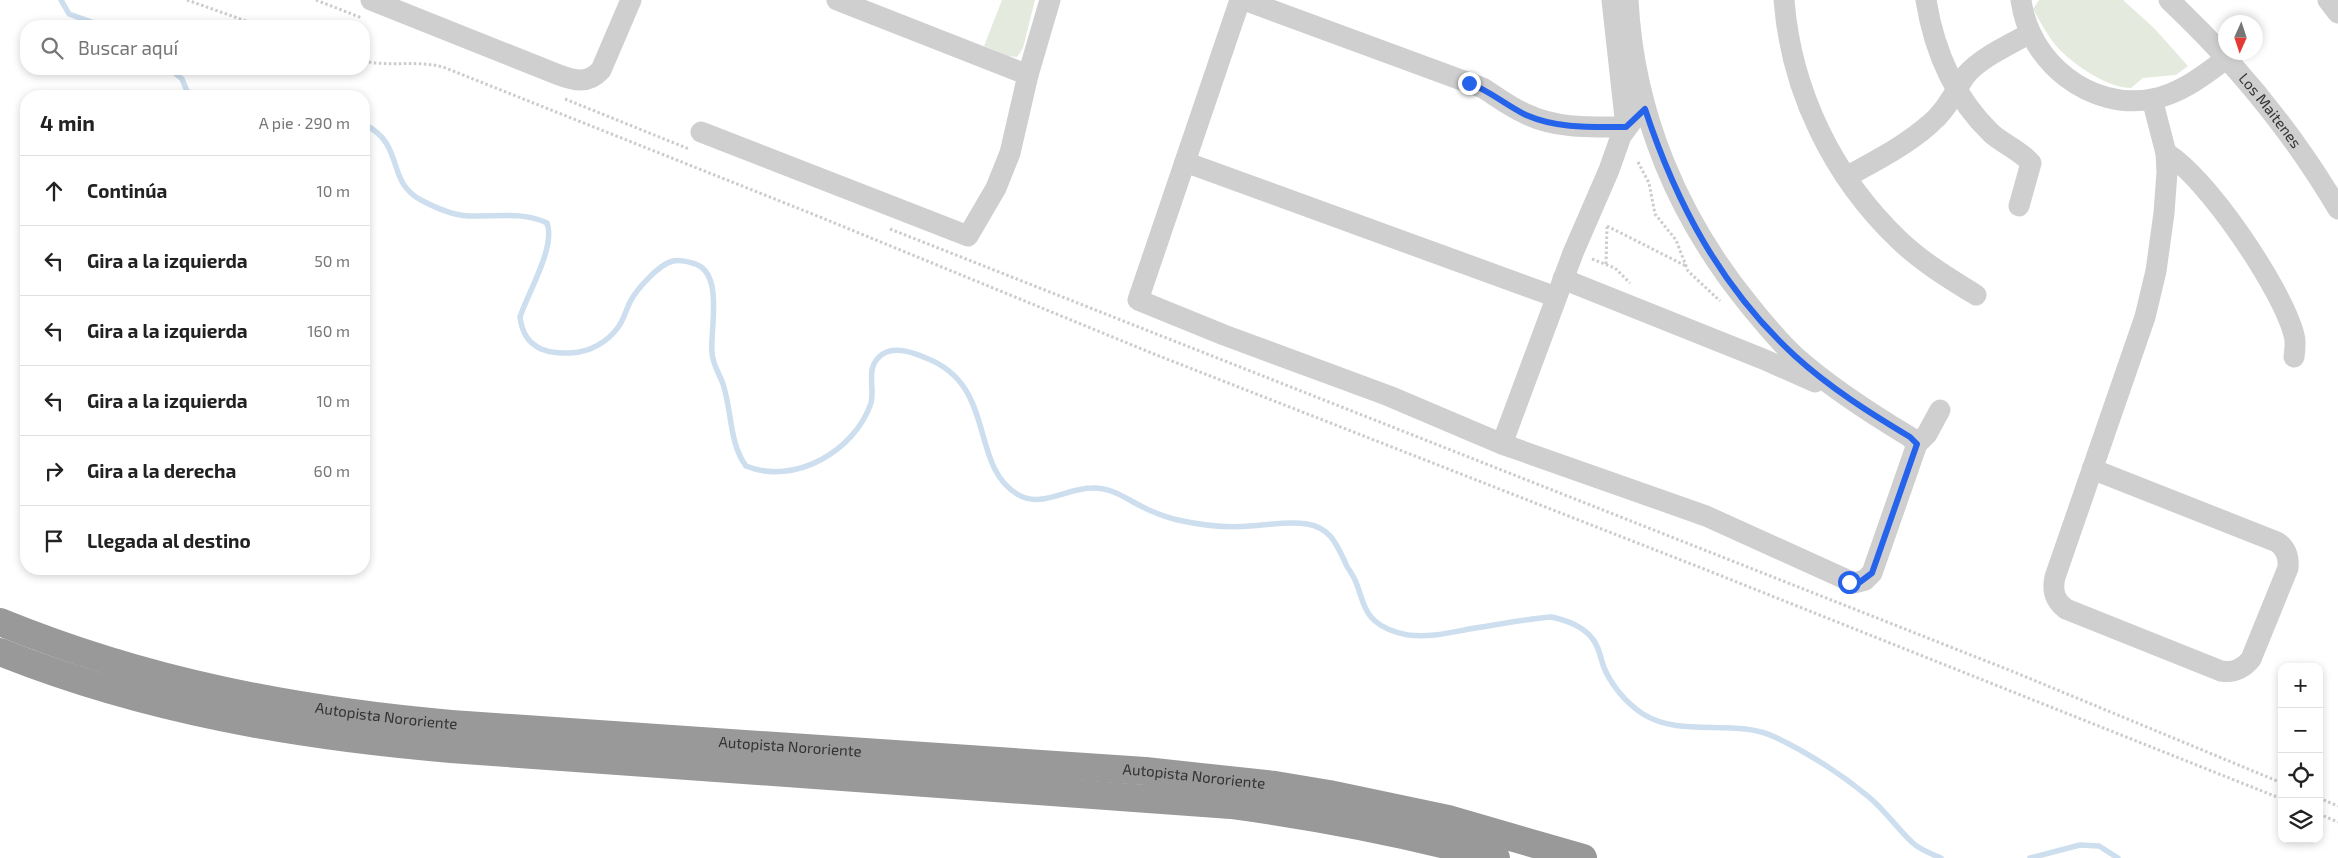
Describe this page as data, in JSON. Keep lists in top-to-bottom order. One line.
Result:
{"streets":{"highway":["Autopista Nororiente"],"street":["Los Maitenes"]},"north":"bottom","page":{"search":"Buscar aquí","heading":["4 min","A pie · 290 m"],"list":[["Continúa","10 m"],["Gira a la izquierda","50 m"],["Gira a la izquierda","160 m"],["Gira a la izquierda","10 m"],["Gira a la derecha","60 m"],"Llegada al destino"],"map_buttons":["+","−"]}}
